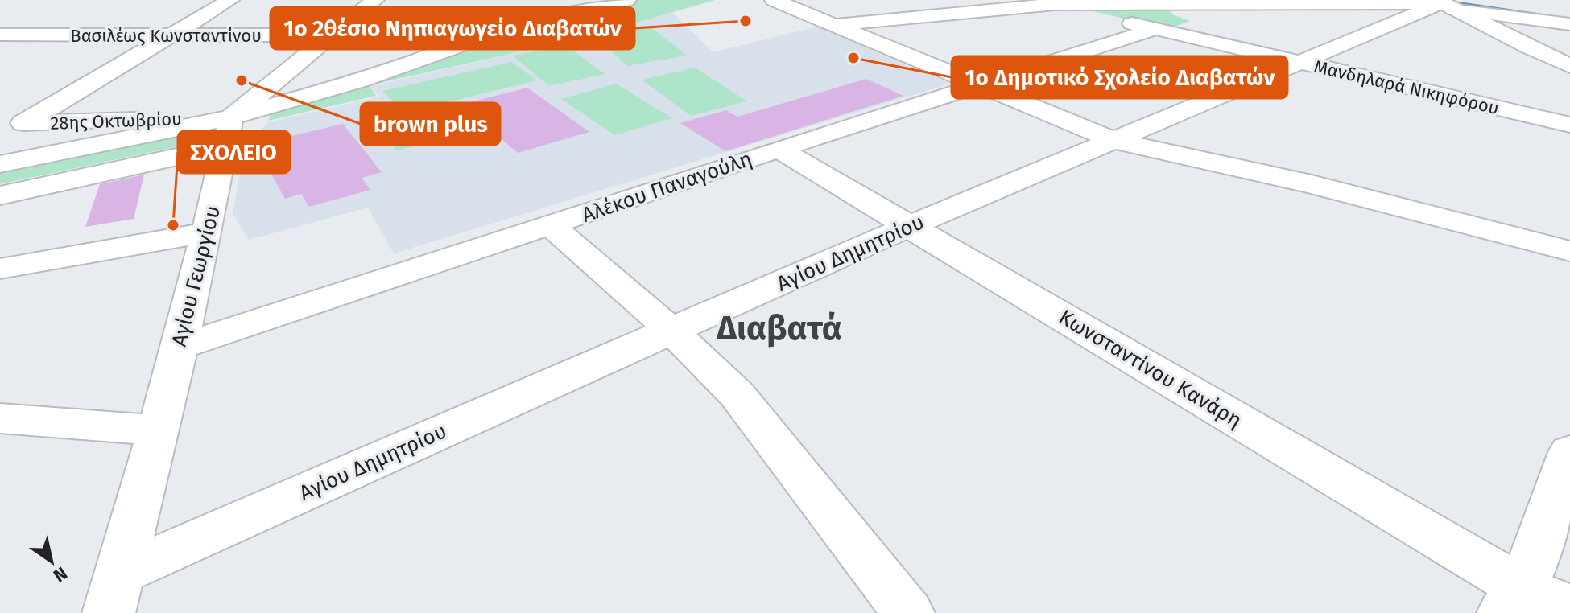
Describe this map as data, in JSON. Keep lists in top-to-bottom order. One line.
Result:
{"streets":{"street":["Βασιλέως Κωνσταντίνου","Μανδηλαρά Νικηφόρου","28ης Οκτωβρίου","Αλέκου Παναγούλη","Αγίου Δημητρίου","Αγίου Γεωργίου","Κωνσταντίνου Κανάρη"]},"crossings":[["Μανδηλαρά Νικηφόρου","Αλέκου Παναγούλη"],["Μανδηλαρά Νικηφόρου","Αγίου Δημητρίου"],["28ης Οκτωβρίου","Αγίου Γεωργίου"],["Αλέκου Παναγούλη","Αγίου Γεωργίου"],["Αλέκου Παναγούλη","Κωνσταντίνου Κανάρη"],["Αγίου Δημητρίου","Αγίου Γεωργίου"],["Αγίου Δημητρίου","Κωνσταντίνου Κανάρη"]],"districts":["Διαβατά"],"places":["1ο 2θέσιο Νηπιαγωγείο Διαβατών","1ο Δημοτικό Σχολείο Διαβατών","brown plus","ΣΧΟΛΕΙΟ"],"north":"bottom right"}
